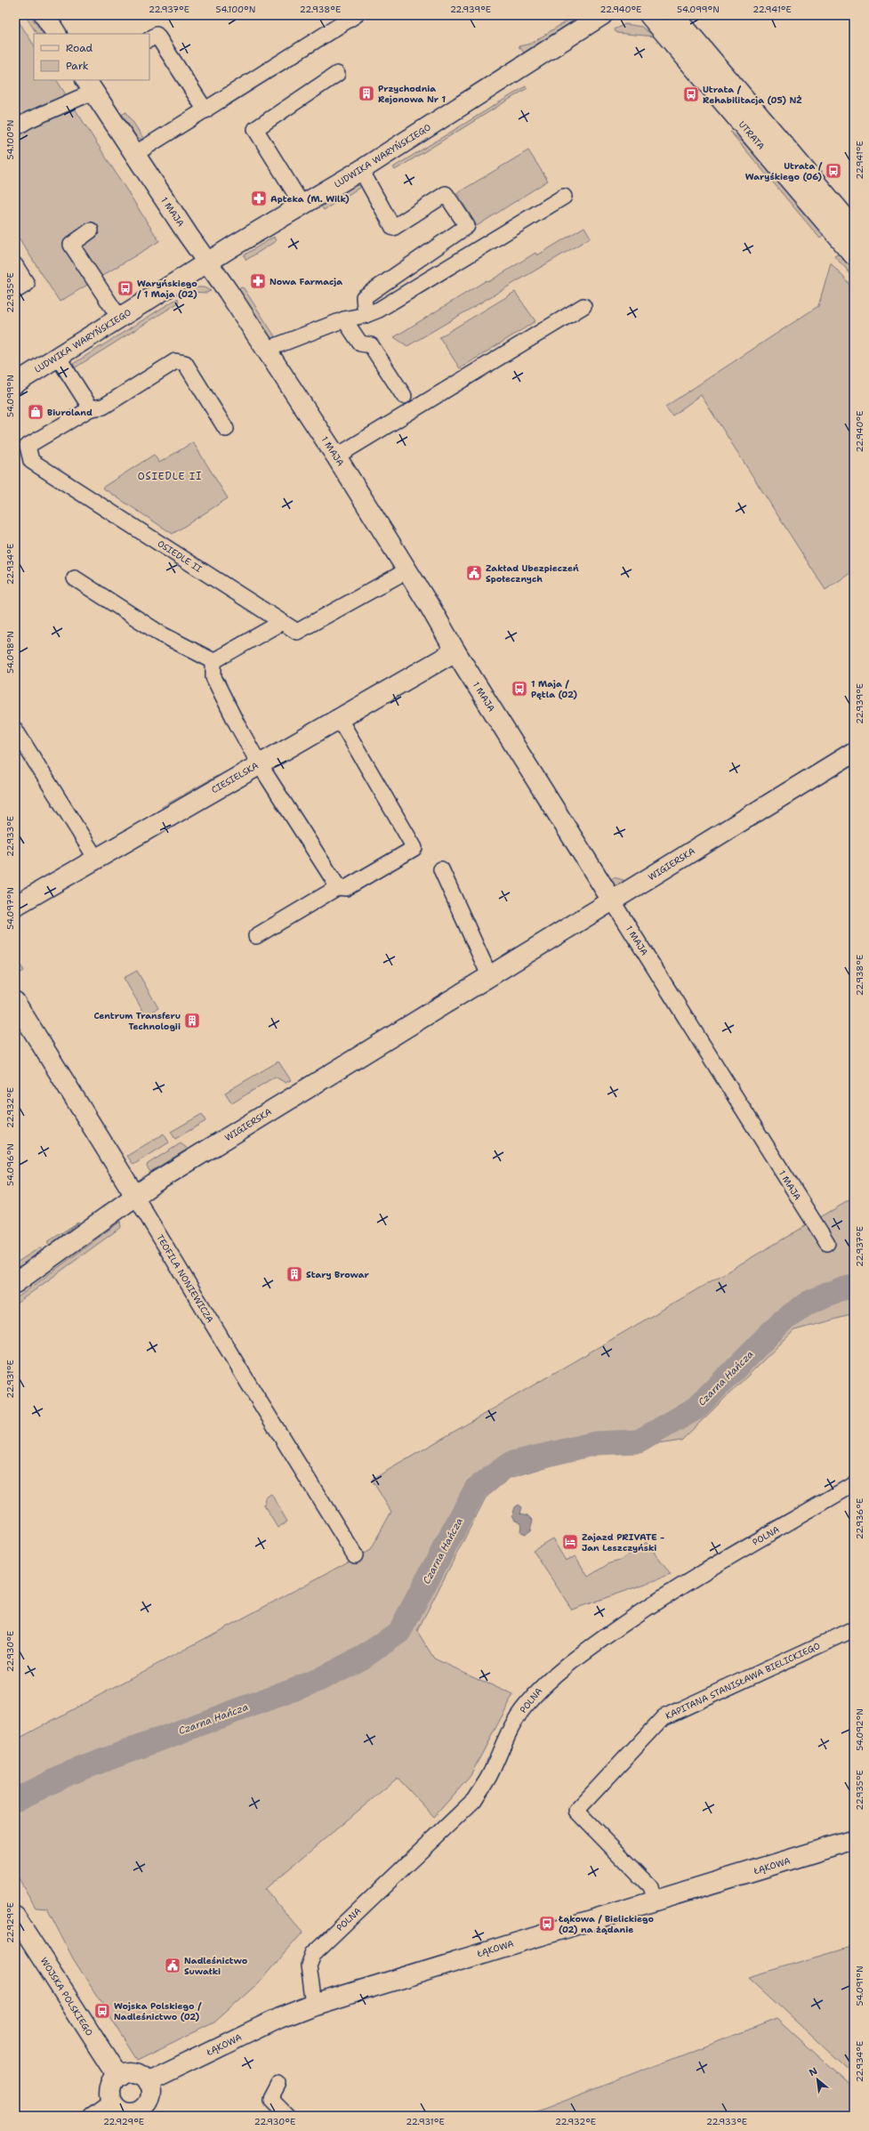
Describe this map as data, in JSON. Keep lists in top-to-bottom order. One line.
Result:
{"streets":{"street":["UTRATA","LUDWIKA WARYŃSKIEGO","1 MAJA","OSIEDLE II","CIESIELSKA","WIGIERSKA","TEOFILA NONIEWICZA","POLNA","KAPITANA STANISŁAWA BIELICKIEGO","ŁĄKOWA","WOJSKA POLSKIEGO"]},"crossings":[["LUDWIKA WARYŃSKIEGO","1 MAJA"],["1 MAJA","OSIEDLE II"],["1 MAJA","CIESIELSKA"],["1 MAJA","WIGIERSKA"],["WIGIERSKA","TEOFILA NONIEWICZA"],["POLNA","ŁĄKOWA"],["KAPITANA STANISŁAWA BIELICKIEGO","ŁĄKOWA"],["ŁĄKOWA","WOJSKA POLSKIEGO"]],"districts":["OSIEDLE II"],"water":["Czarna Hańcza"],"places":{"building":["Przychodnia Rejonowa Nr 1","Centrum Transferu Technologii","Stary Browar"],"bus stop":["Utrata / Rehabilitacja (05) NŻ","Utrata / Waryśkiego (06)","Waryńskiego / 1 Maja (02)","1 Maja / Pętla (02)","Łąkowa / Bielickiego (02) na żądanie","Wojska Polskiego / Nadleśnictwo (02)"],"pharmacy":["Apteka (M. Wilk)","Nowa Farmacja"],"shop":["Biuroland"],"public building":["Zakład Ubezpieczeń Społecznych","Nadleśnictwo Suwałki"],"hotel":["Zajazd PRIVATE - Jan Leszczyński"]},"legend":["Road","Park"],"north":"top left","coordinates":["22.937°E","54.100°N","22.938°E","22.939°E","22.940°E","54.099°N","22.941°E","22.935°E","22.934°E","54.098°N","22.933°E","54.097°N","22.932°E","54.096°N","22.931°E","22.936°E","22.930°E","54.092°N","22.929°E","54.091°N"]}
